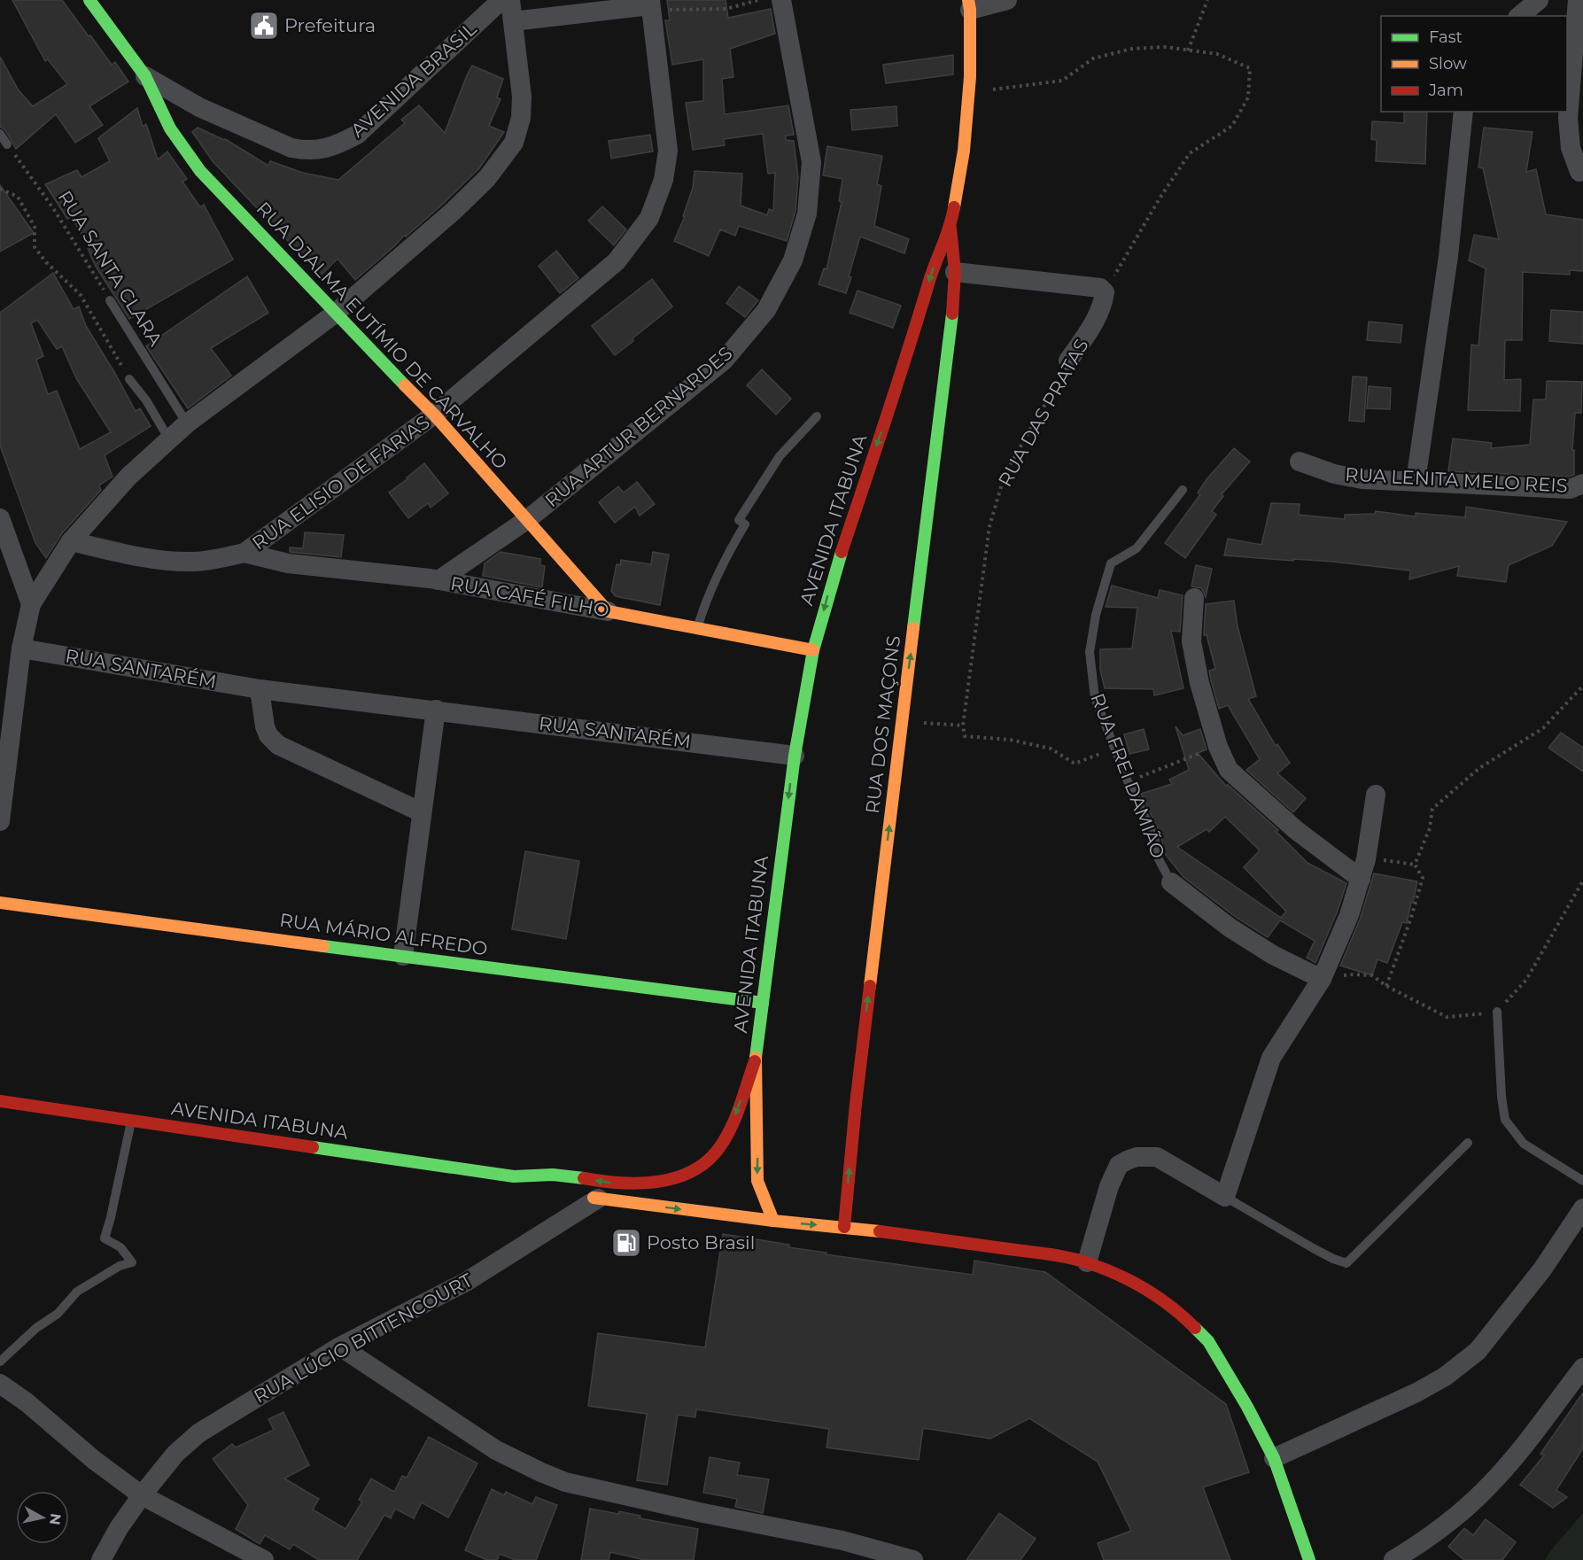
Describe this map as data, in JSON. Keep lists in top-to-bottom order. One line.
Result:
{"streets":{"main road":["AVENIDA BRASIL","RUA DJALMA EUTÍMIO DE CARVALHO","AVENIDA ITABUNA","RUA CAFÉ FILHO","RUA DOS MAÇONS","RUA MÁRIO ALFREDO"],"street":["RUA DAS PRATAS","RUA ARTUR BERNARDES","RUA LENITA MELO REIS","RUA ELISIO DE FARIAS","RUA SANTARÉM","RUA FREI DAMIÃO","RUA LÚCIO BITTENCOURT"],"lane":["RUA SANTA CLARA"]},"crossings":[["AVENIDA BRASIL","RUA DJALMA EUTÍMIO DE CARVALHO"],["RUA DJALMA EUTÍMIO DE CARVALHO","RUA ARTUR BERNARDES"],["RUA DJALMA EUTÍMIO DE CARVALHO","RUA ELISIO DE FARIAS"],["RUA DJALMA EUTÍMIO DE CARVALHO","RUA CAFÉ FILHO"],["RUA ARTUR BERNARDES","RUA CAFÉ FILHO"],["RUA ELISIO DE FARIAS","RUA CAFÉ FILHO"],["AVENIDA ITABUNA","RUA CAFÉ FILHO"],["AVENIDA ITABUNA","RUA SANTARÉM"],["AVENIDA ITABUNA","RUA DOS MAÇONS"],["AVENIDA ITABUNA","RUA MÁRIO ALFREDO"]],"one_way":["AVENIDA ITABUNA","RUA DOS MAÇONS"],"places":{"public building":["Prefeitura"],"fuel station":["Posto Brasil"]},"legend":["Fast","Slow","Jam"],"north":"right"}
